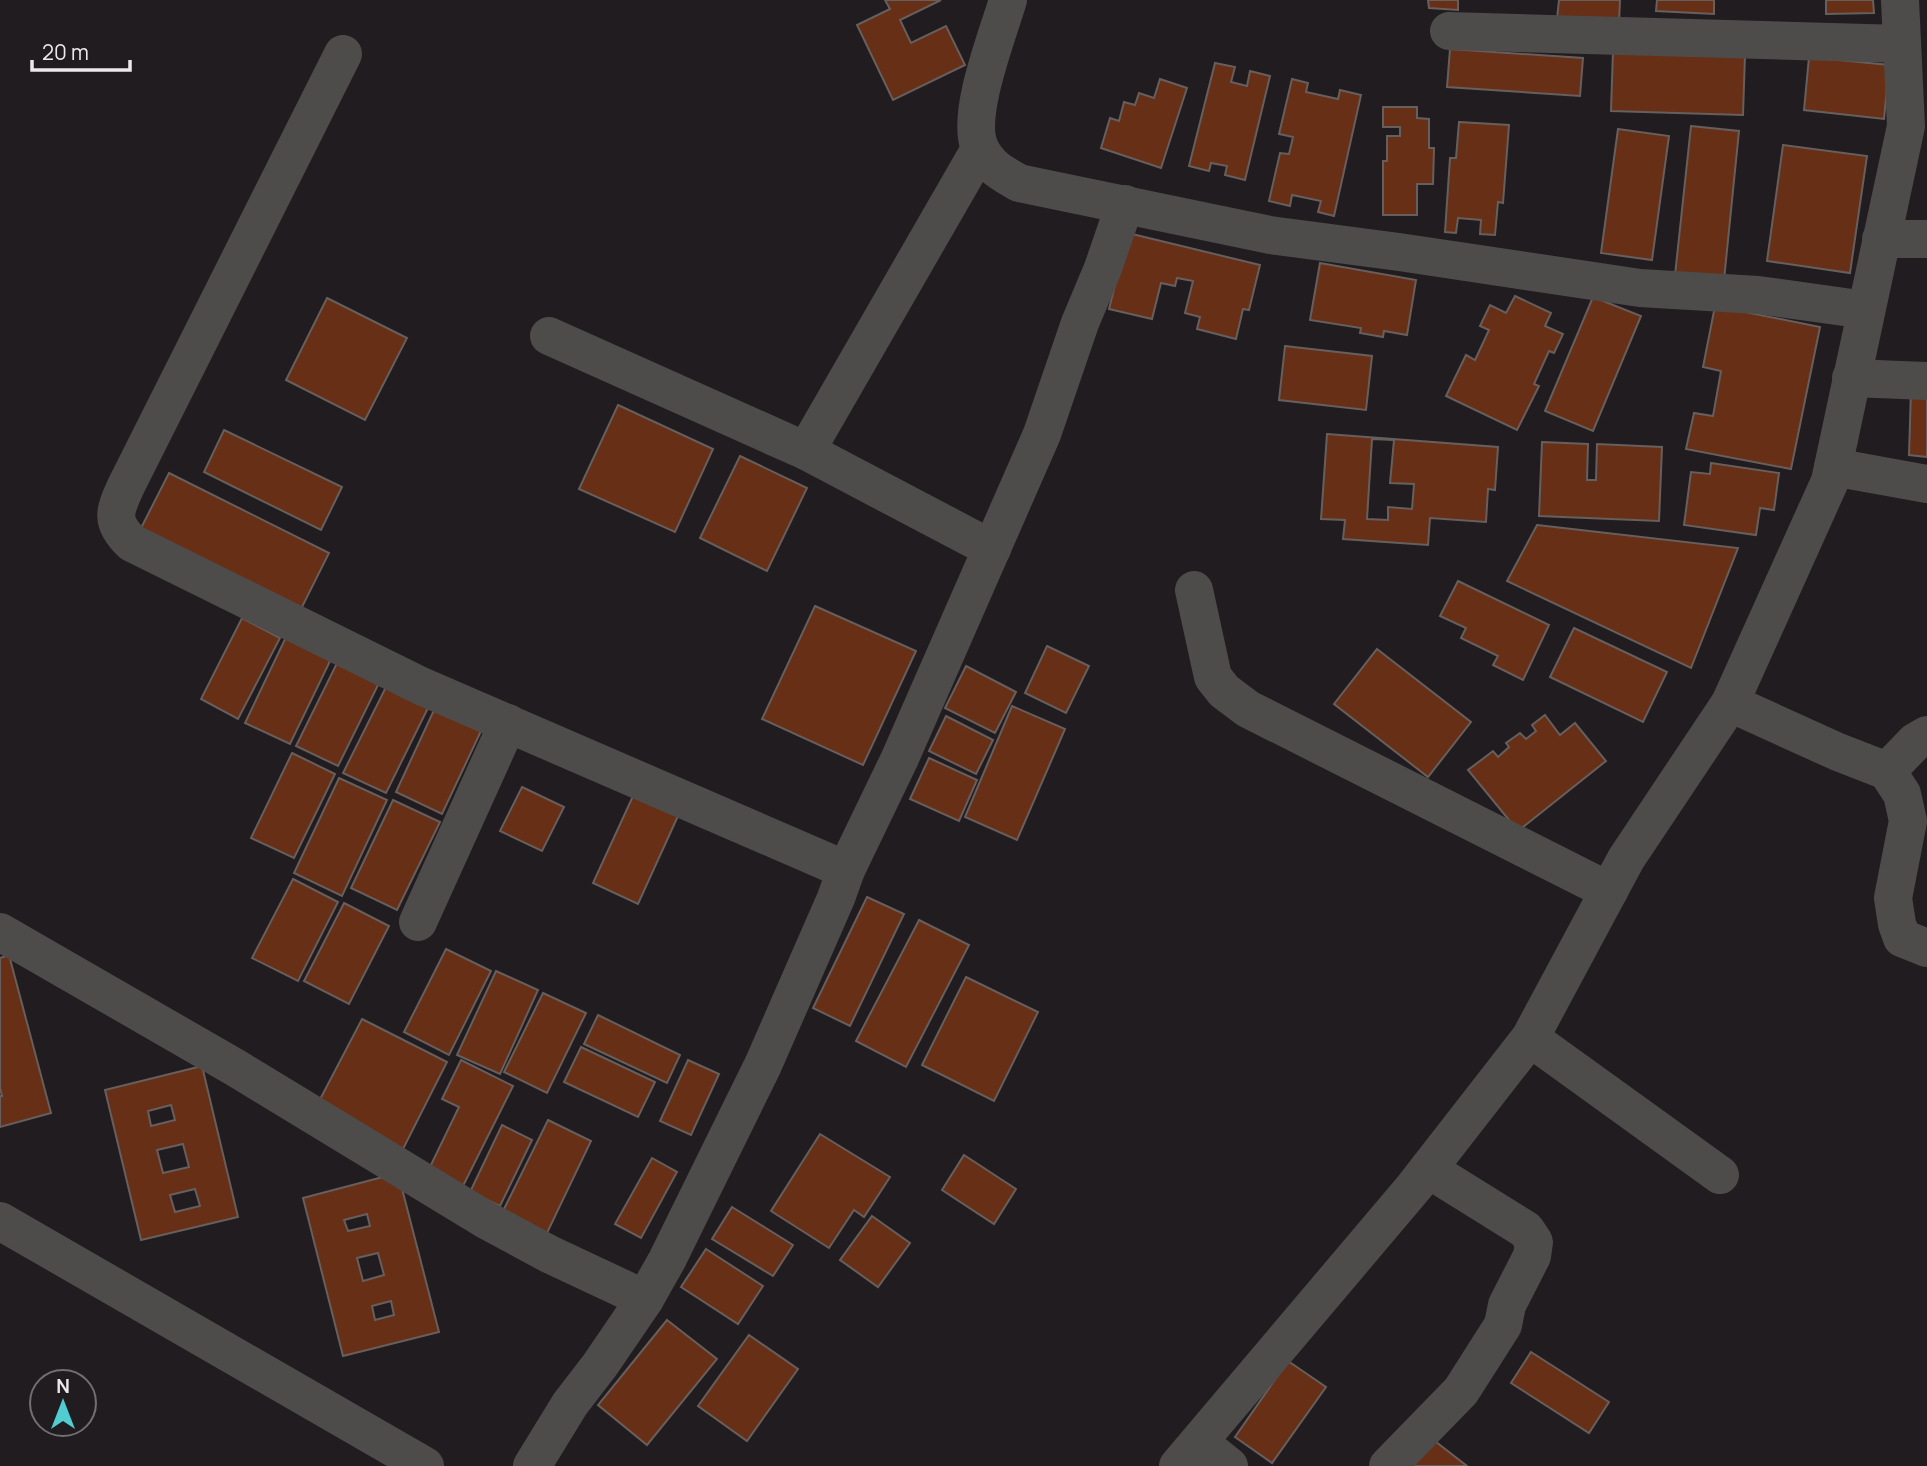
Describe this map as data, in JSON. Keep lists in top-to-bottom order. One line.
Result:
{"scale_bar":"20 m","north":"top"}
